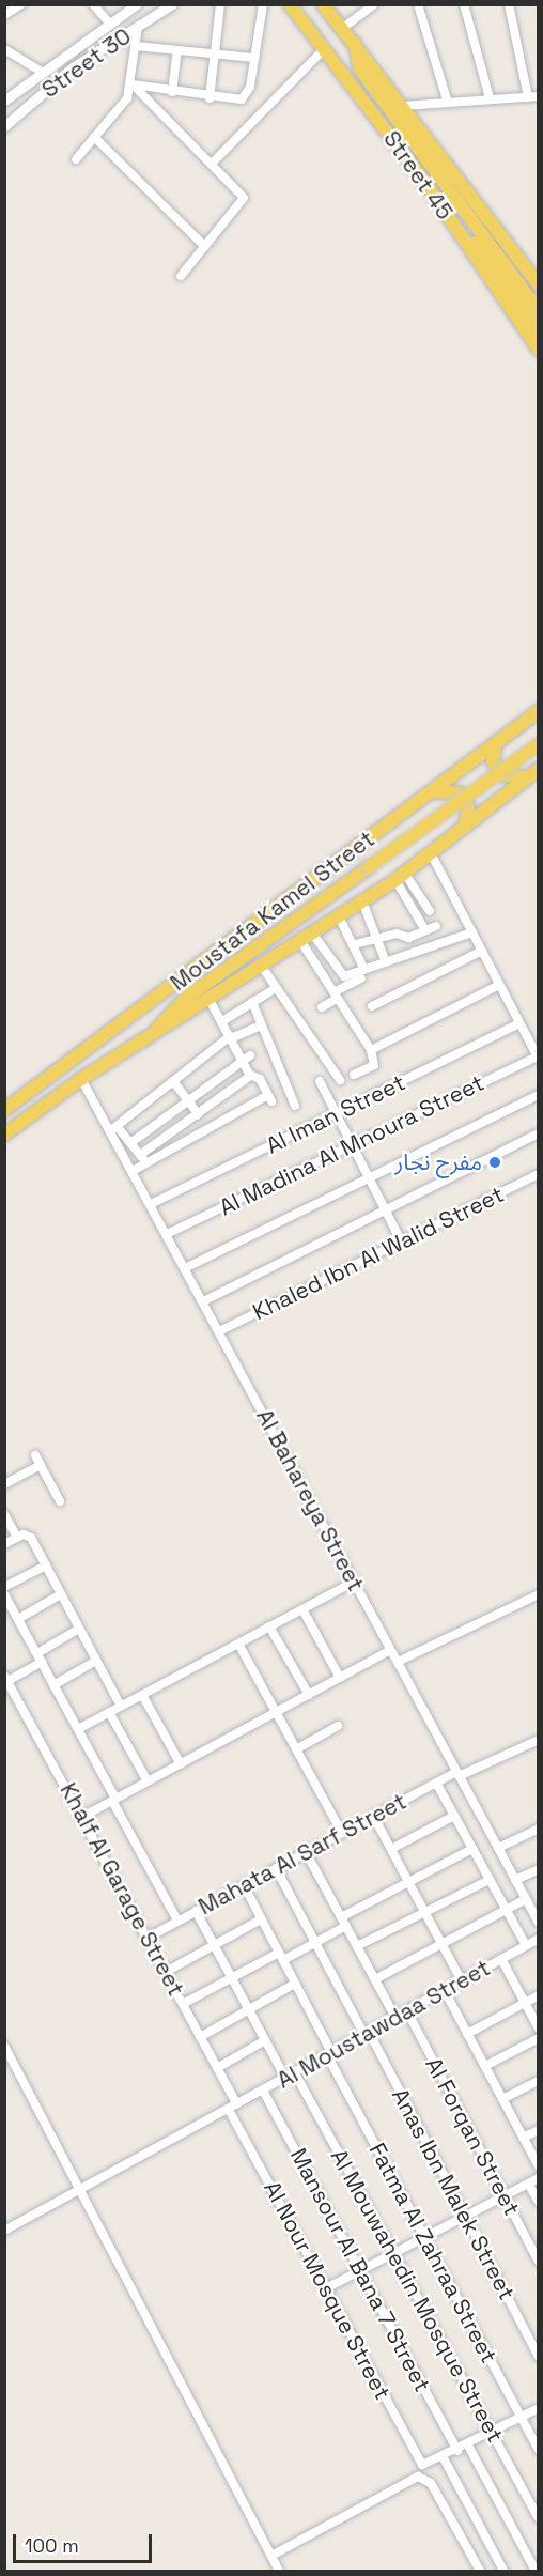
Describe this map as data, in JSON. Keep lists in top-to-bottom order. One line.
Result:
{"streets":{"main road":["Street 45","Moustafa Kamel Street"],"street":["Street 30","Al Iman Street","Al Madina Al Mnoura Street","Khaled Ibn Al Walid Street","Al Bahareya Street","Mahata Al Sarf Street","Khalf Al Garage Street","Al Moustawdaa Street","Al Forqan Street","Anas Ibn Malek Street","Fatma Al Zahraa Street","Mansour Al Bana 7 Street","Al Nour Mosque Street","Al Mouwahedin Mosque Street"]},"crossings":[["Moustafa Kamel Street","Al Bahareya Street"],["Al Iman Street","Al Bahareya Street"],["Al Madina Al Mnoura Street","Al Bahareya Street"],["Khaled Ibn Al Walid Street","Al Bahareya Street"],["Al Bahareya Street","Mahata Al Sarf Street"],["Mahata Al Sarf Street","Khalf Al Garage Street"],["Mahata Al Sarf Street","Anas Ibn Malek Street"],["Mahata Al Sarf Street","Fatma Al Zahraa Street"],["Khalf Al Garage Street","Al Moustawdaa Street"],["Khalf Al Garage Street","Al Nour Mosque Street"],["Al Moustawdaa Street","Al Forqan Street"],["Al Moustawdaa Street","Anas Ibn Malek Street"],["Al Moustawdaa Street","Fatma Al Zahraa Street"],["Al Moustawdaa Street","Mansour Al Bana 7 Street"],["Al Moustawdaa Street","Al Nour Mosque Street"],["Al Moustawdaa Street","Al Mouwahedin Mosque Street"]],"places":["مفرح نجار"],"scale_bar":"100 m"}
